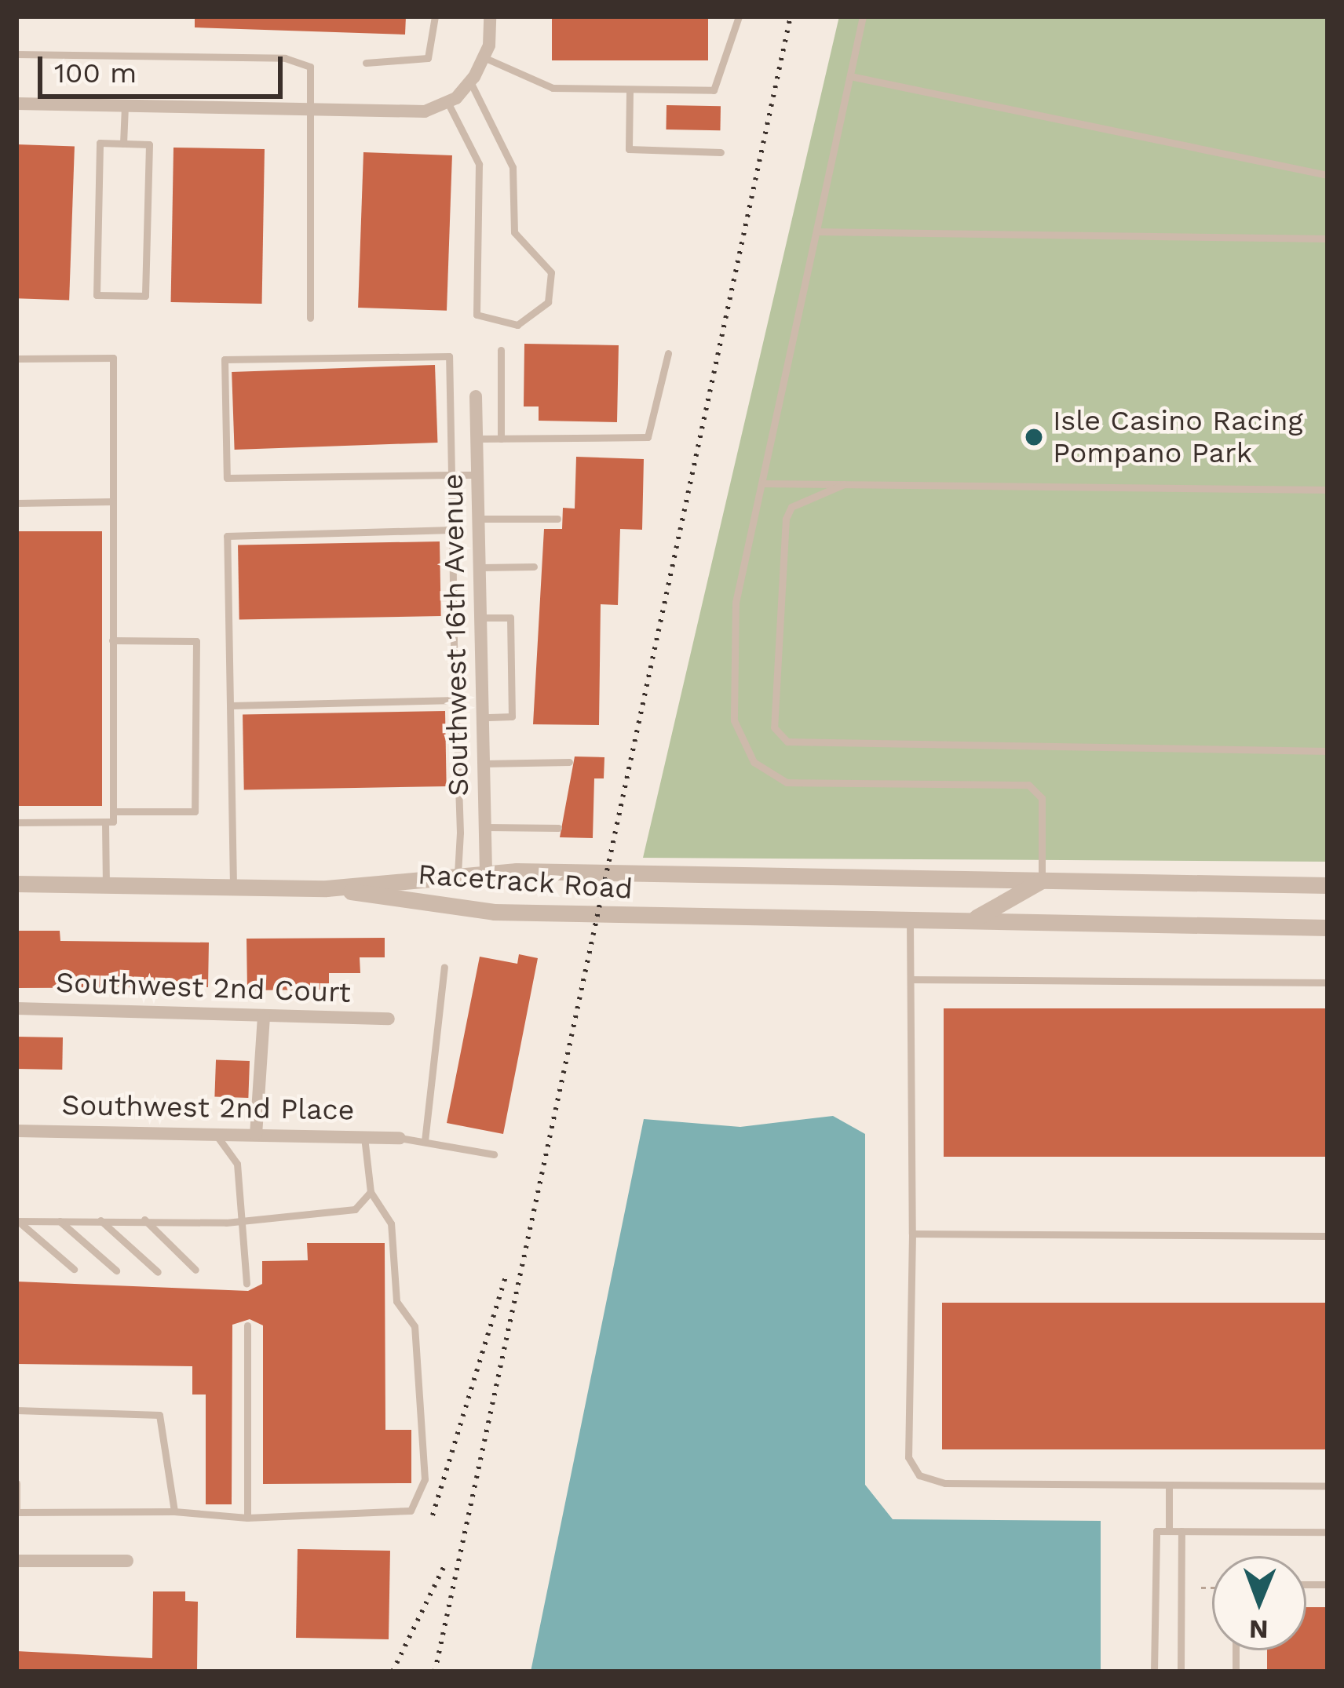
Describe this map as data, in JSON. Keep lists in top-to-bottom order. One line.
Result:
{"streets":{"street":["Southwest 16th Avenue","Racetrack Road","Southwest 2nd Court","Southwest 2nd Place"]},"crossings":[["Southwest 16th Avenue","Racetrack Road"]],"places":["Isle Casino Racing Pompano Park"],"scale_bar":"100 m","north":"bottom"}
